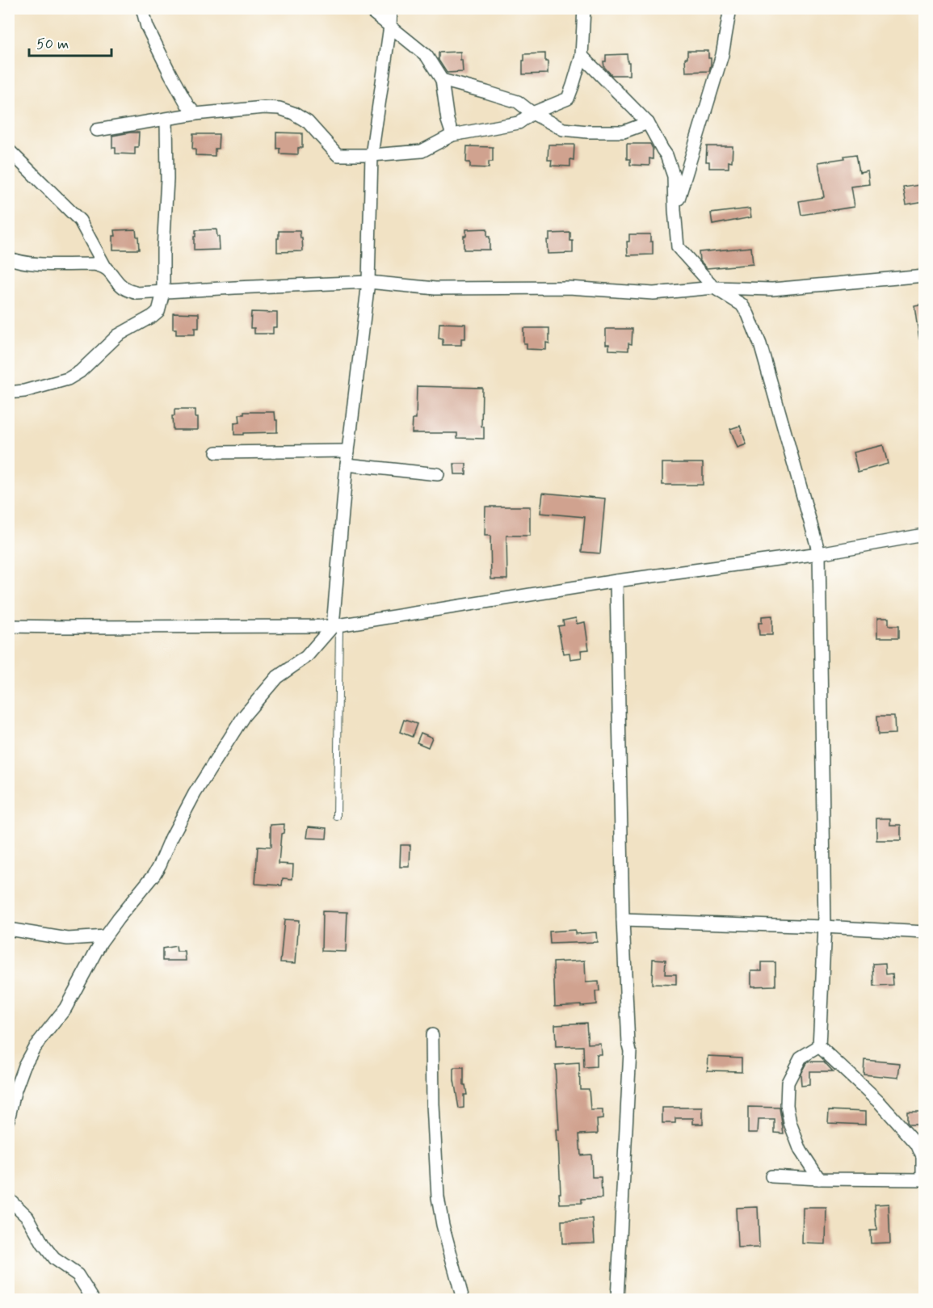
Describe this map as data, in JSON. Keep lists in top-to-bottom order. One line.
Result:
{"scale_bar":"50 m"}
